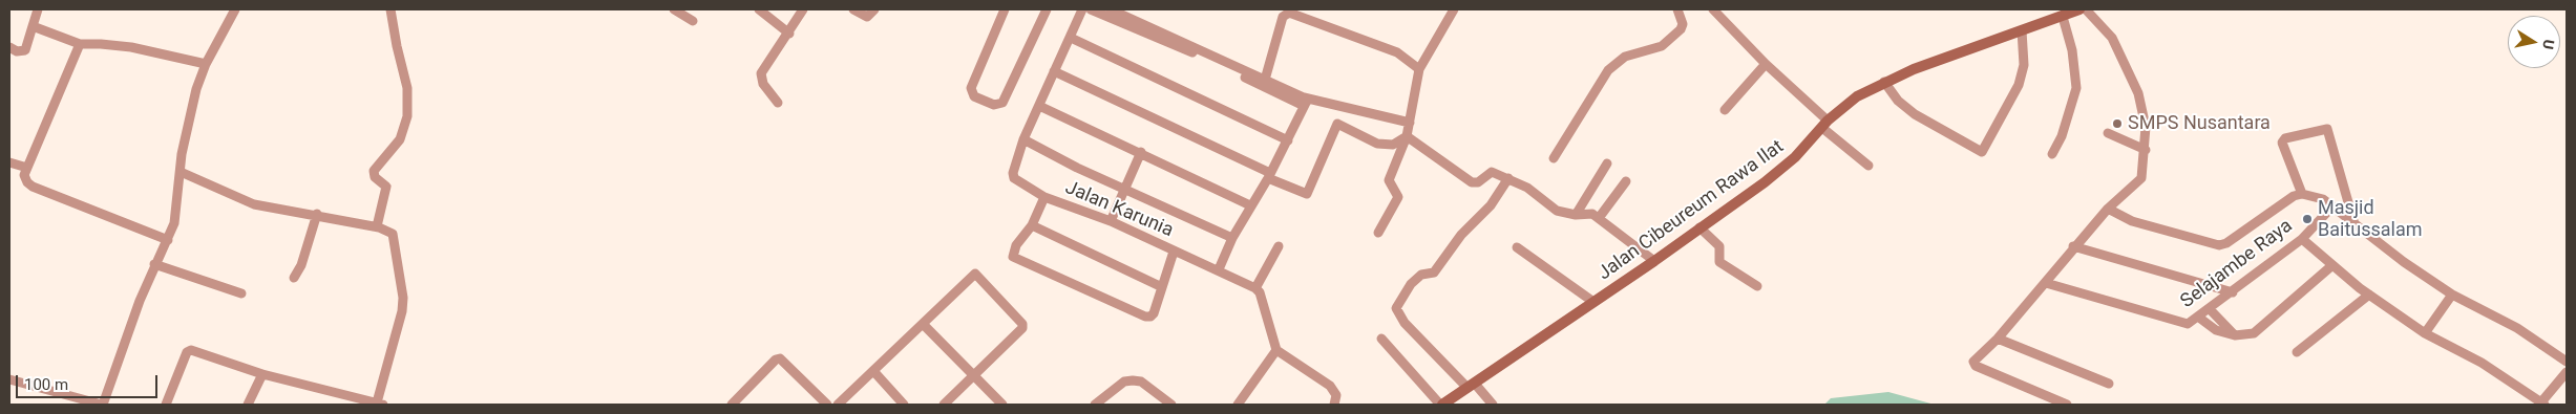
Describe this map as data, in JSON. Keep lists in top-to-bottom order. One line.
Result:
{"streets":{"street":["Jalan Karunia","Jalan Cibeureum Rawa Ilat","Selajambe Raya"]},"places":["SMPS Nusantara","Masjid Baitussalam"],"scale_bar":"100 m","north":"right"}
